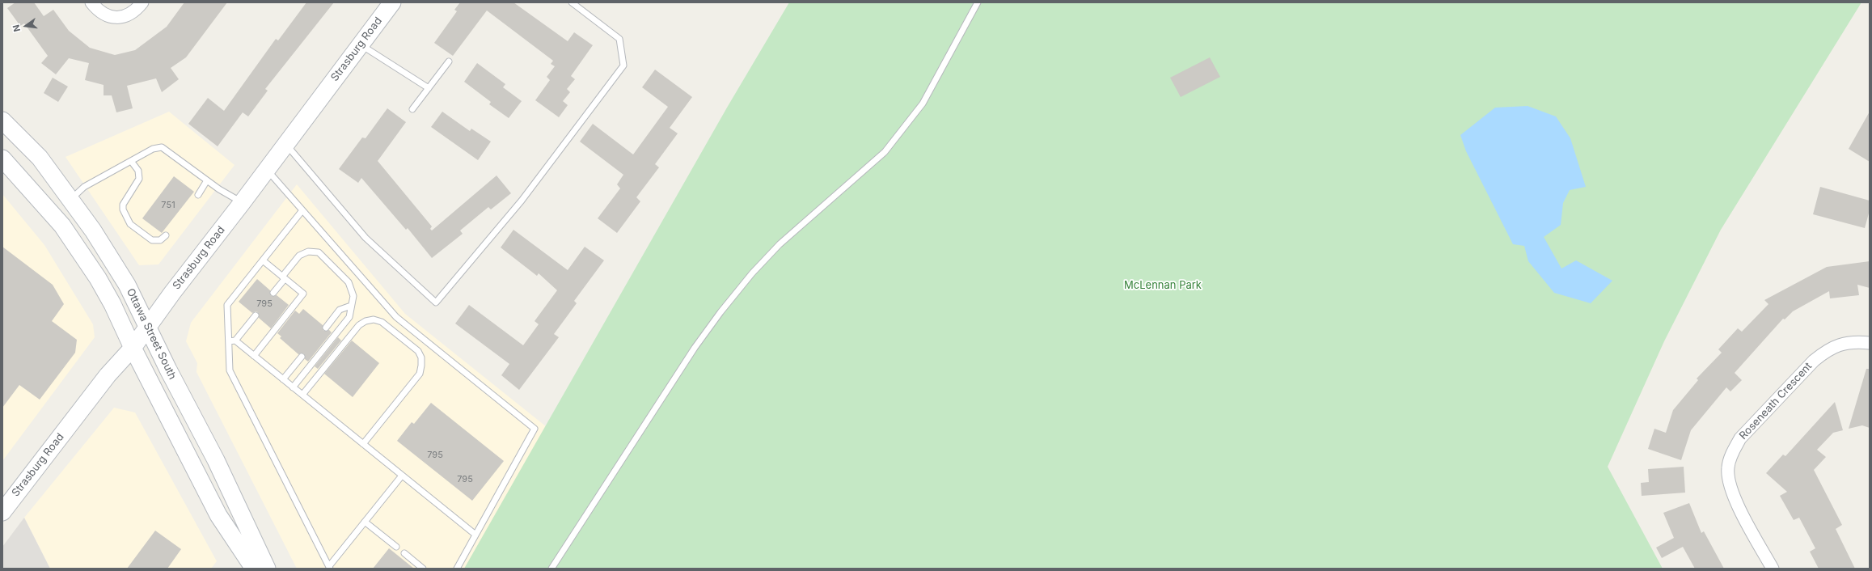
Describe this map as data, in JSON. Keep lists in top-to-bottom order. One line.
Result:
{"streets":{"main road":["Strasburg Road","Ottawa Street South"],"street":["Roseneath Crescent"]},"crossings":[["Strasburg Road","Ottawa Street South"]],"parks":["McLennan Park"],"house_numbers":["751","795","795","795"],"north":"left"}
